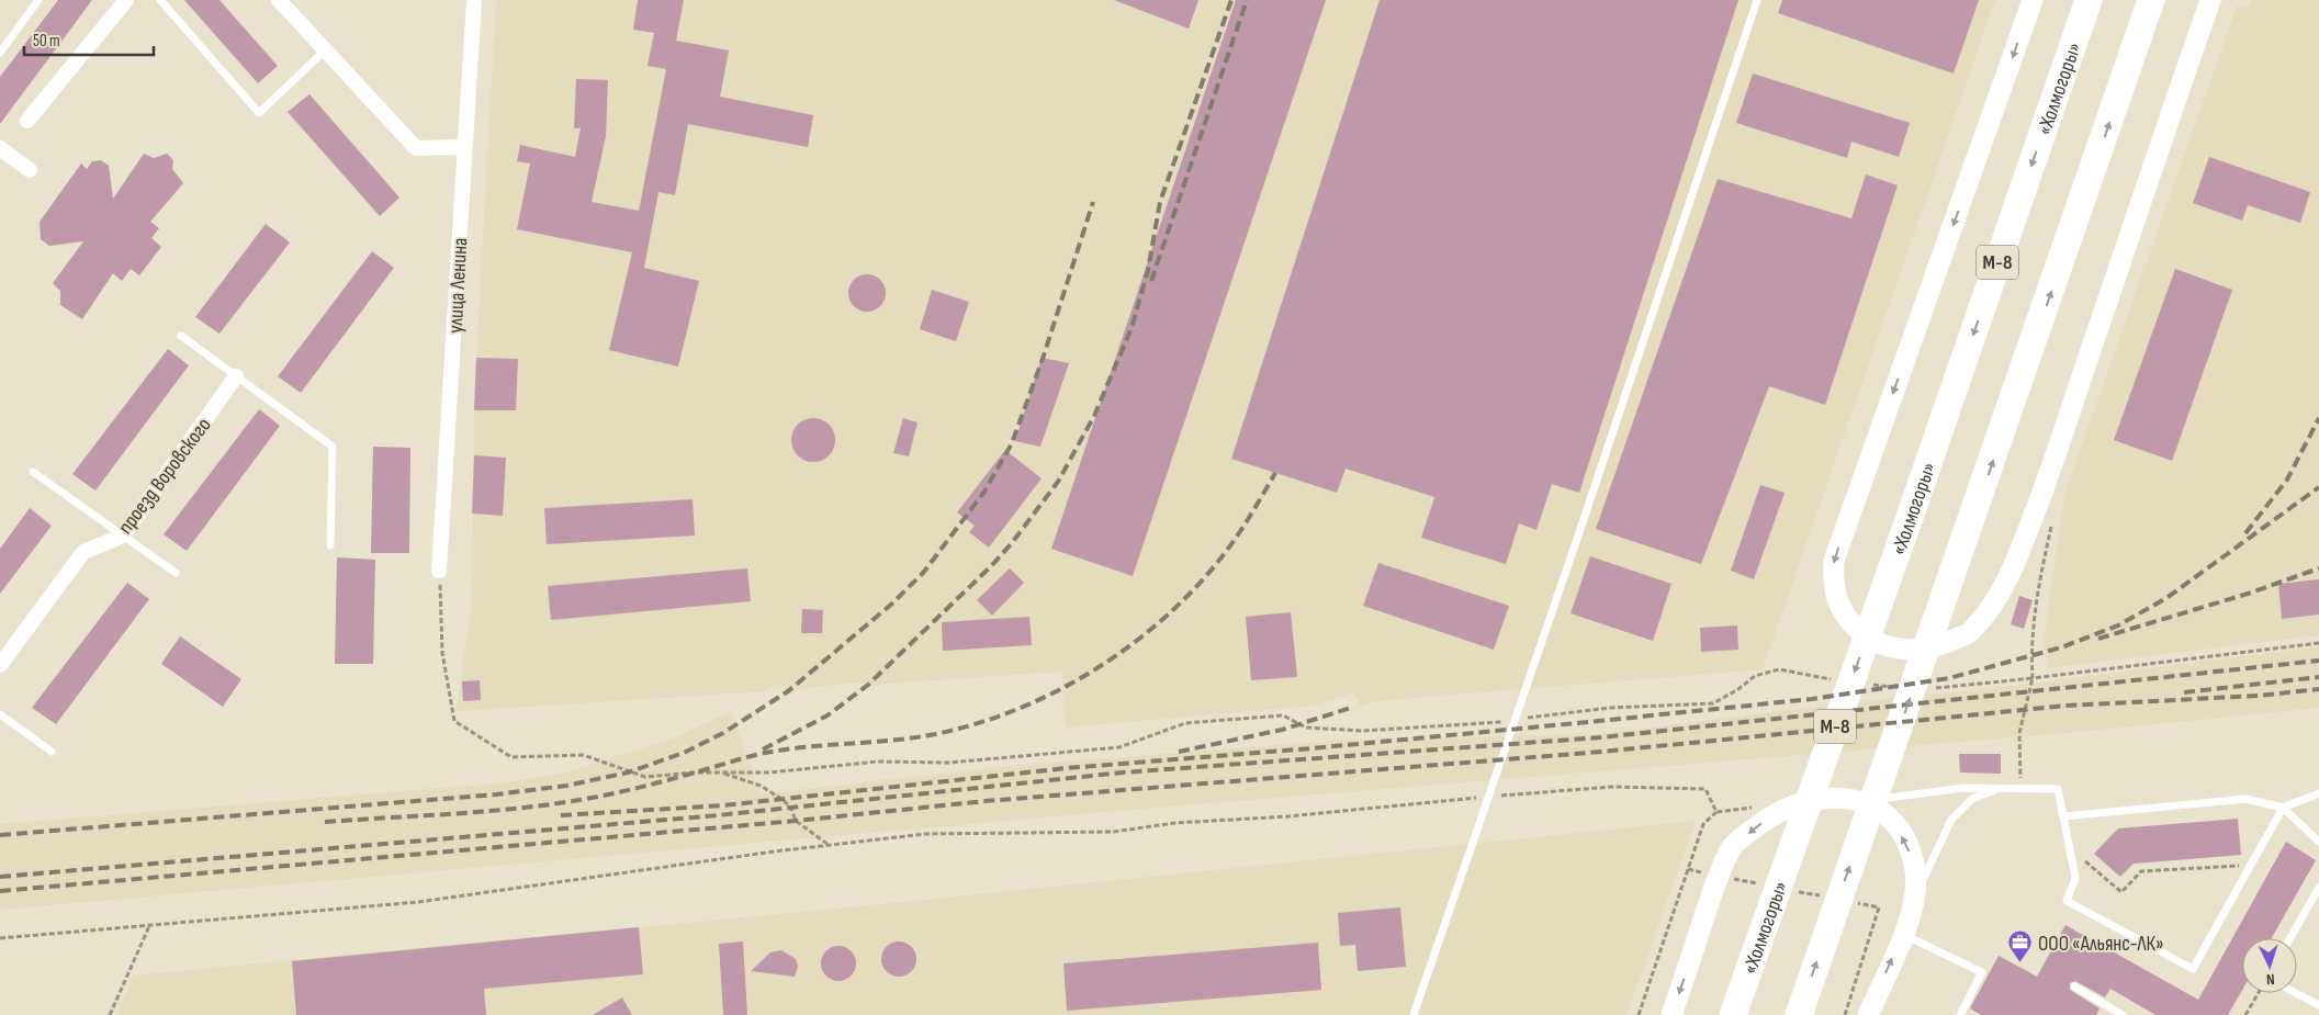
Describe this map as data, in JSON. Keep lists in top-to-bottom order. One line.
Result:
{"streets":{"highway":["«Холмогоры»","М-8"],"street":["улица Ленина","проезд Воровского"]},"places":{"office":["ООО «Альянс-ЛК»"]},"scale_bar":"50 m","north":"bottom"}
